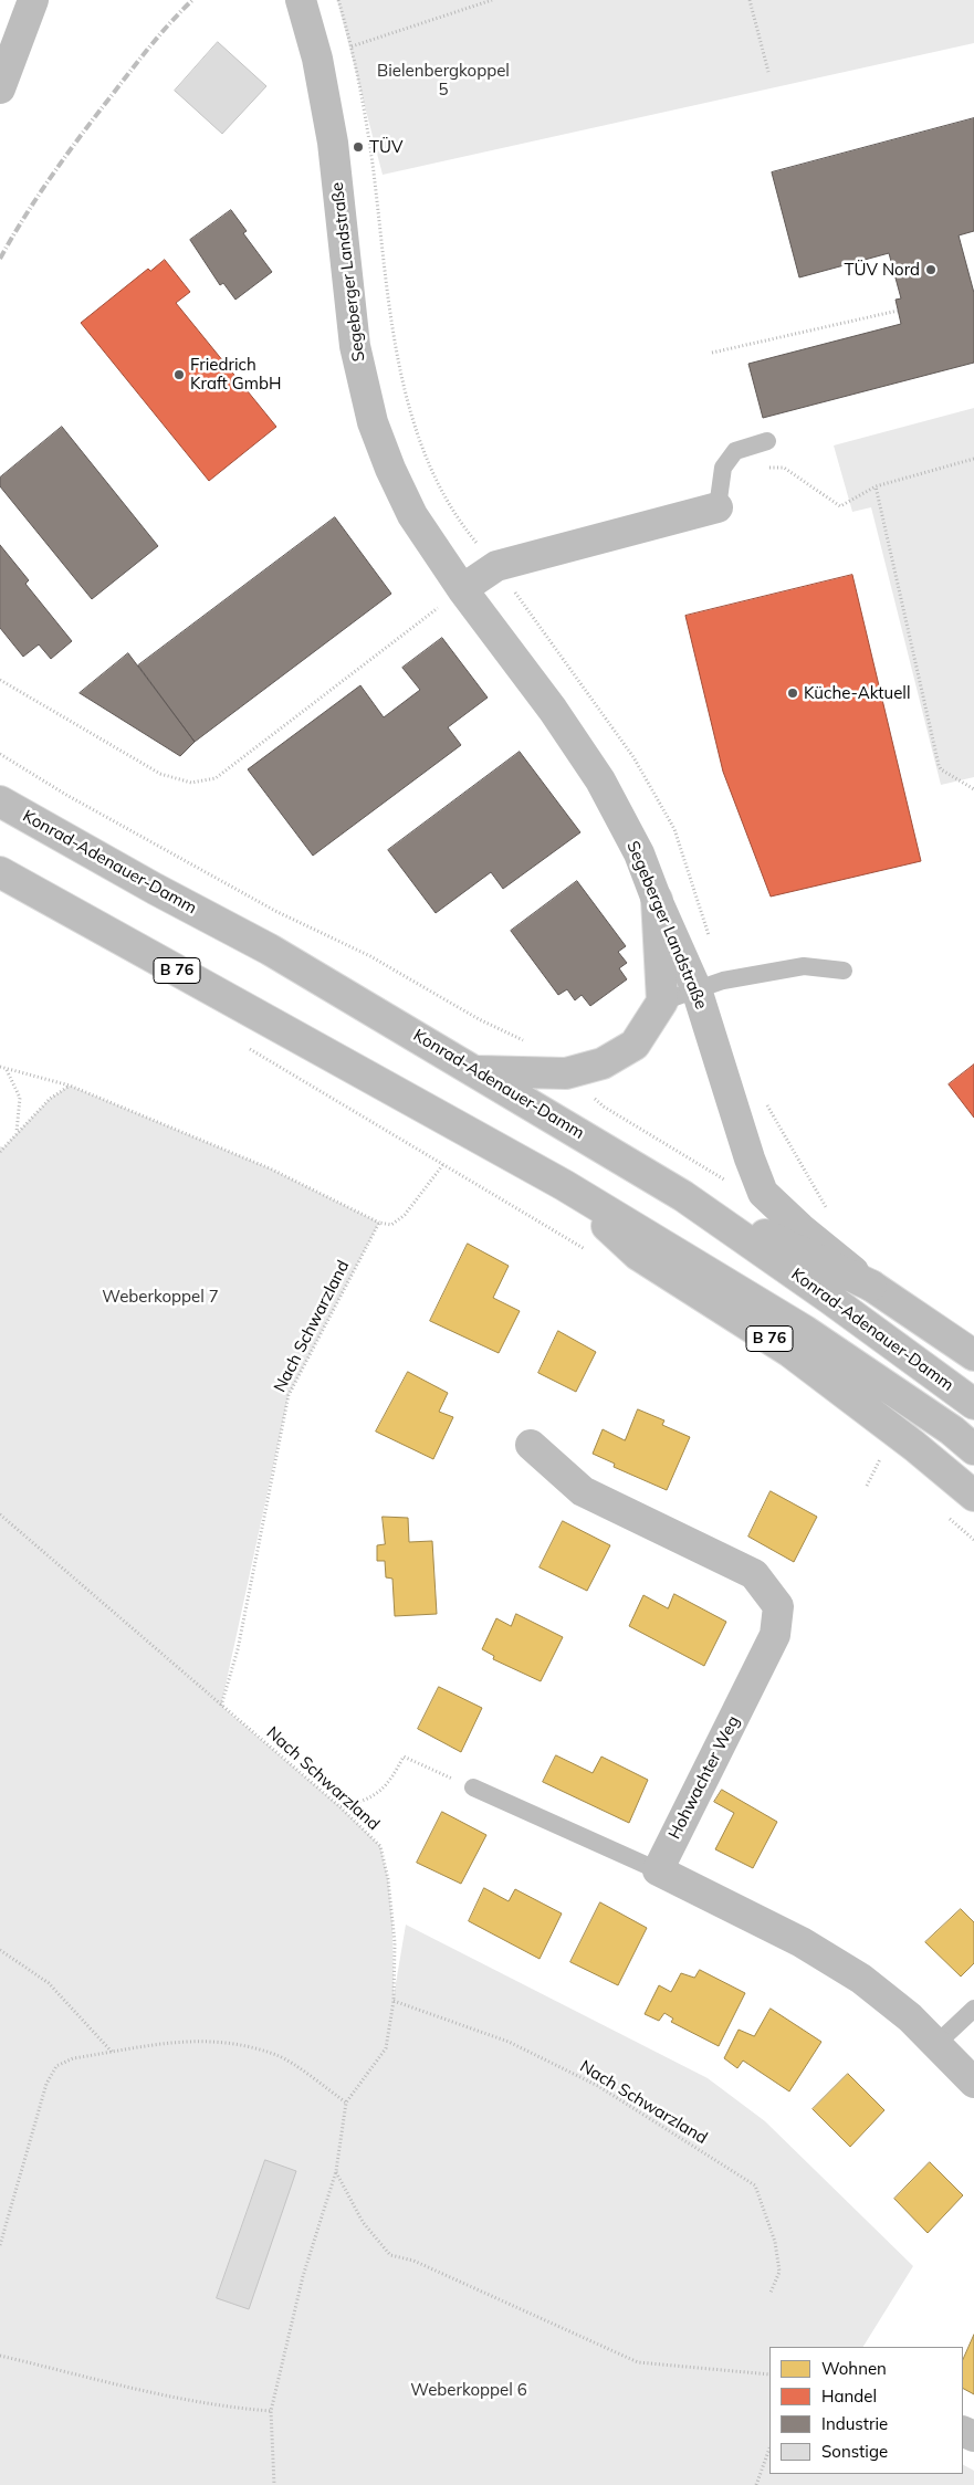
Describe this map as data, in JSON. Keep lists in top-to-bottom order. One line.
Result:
{"streets":{"main road":["Segeberger Landstraße","Konrad-Adenauer-Damm","B 76","Hohwachter Weg"],"path":["Nach Schwarzland"]},"parks":["Bielenbergkoppel 5","Weberkoppel 7","Weberkoppel 6"],"places":["TÜV","TÜV Nord","Friedrich Kraft GmbH","Küche-Aktuell"],"legend":["Wohnen","Handel","Industrie","Sonstige"]}
